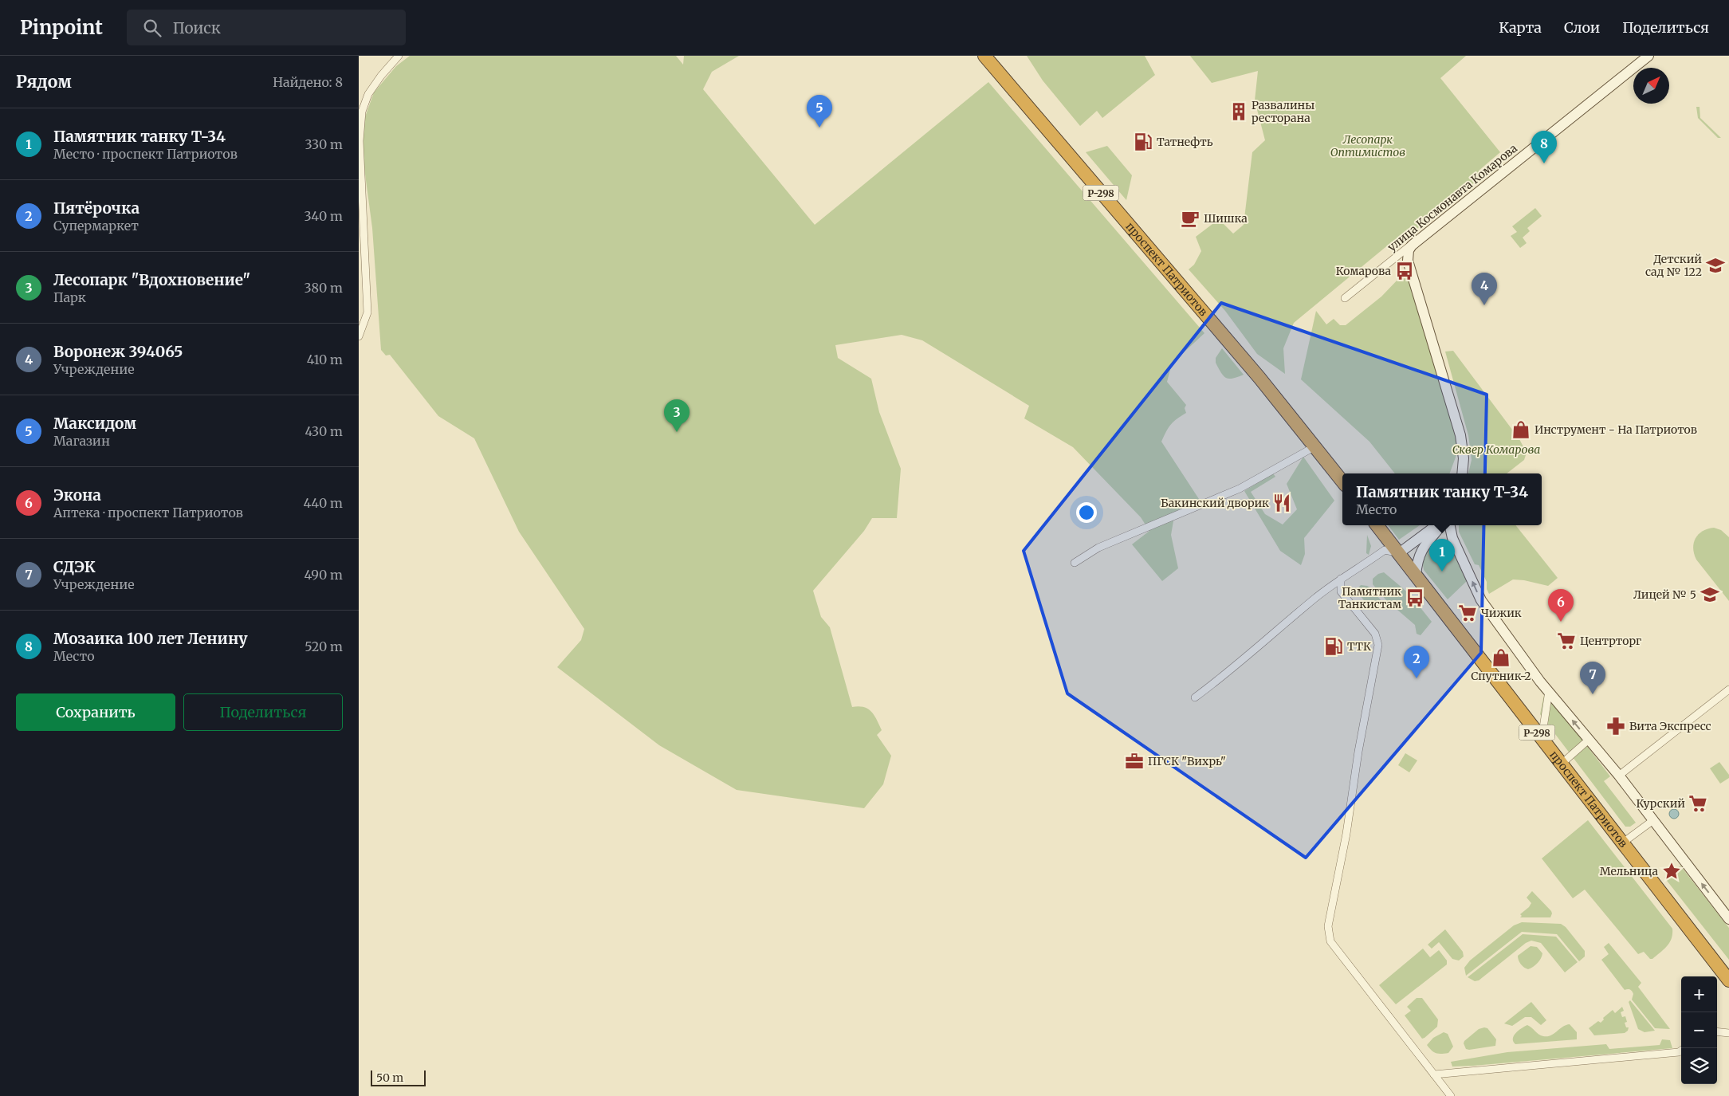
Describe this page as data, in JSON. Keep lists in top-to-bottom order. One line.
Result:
{"streets":{"highway":["Р-298","проспект Патриотов"],"street":["улица Космонавта Комарова"]},"parks":["Лесопарк Оптимистов","Сквер Комарова"],"places":{"building":["Развалины ресторана"],"fuel station":["Татнефть","ТТК"],"cafe":["Шишка"],"school or university":["Детский сад № 122","Лицей № 5"],"bus stop":["Комарова","Памятник Танкистам"],"shop":["Инструмент - На Патриотов","Спутник-2"],"restaurant":["Бакинский дворик"],"supermarket":["Чижик","Центрторг","Курский"],"pharmacy":["Вита Экспресс"],"office":["ПГСК \"Вихрь\""],"place":["Мельница"]},"scale_bar":"50 m","north":"top right","page":{"header":"Pinpoint","search":"Поиск","nav":["Карта","Слои","Поделиться"],"heading":["Рядом","Найдено: 8"],"pins":["5","8","4","3","1","6","2","7"],"list":[{"mark":"1","name":"Памятник танку Т-34","note":"Место · проспект Патриотов","value":"330 m"},{"mark":"2","name":"Пятёрочка","note":"Супермаркет","value":"340 m"},{"mark":"3","name":"Лесопарк \"Вдохновение\"","note":"Парк","value":"380 m"},{"mark":"4","name":"Воронеж 394065","note":"Учреждение","value":"410 m"},{"mark":"5","name":"Максидом","note":"Магазин","value":"430 m"},{"mark":"6","name":"Экона","note":"Аптека · проспект Патриотов","value":"440 m"},{"mark":"7","name":"СДЭК","note":"Учреждение","value":"490 m"},{"mark":"8","name":"Мозаика 100 лет Ленину","note":"Место","value":"520 m"}],"popup":["Памятник танку Т-34","Место"],"buttons":["Сохранить","Поделиться"],"map_buttons":["+","−"],"scale":"50 m"}}
